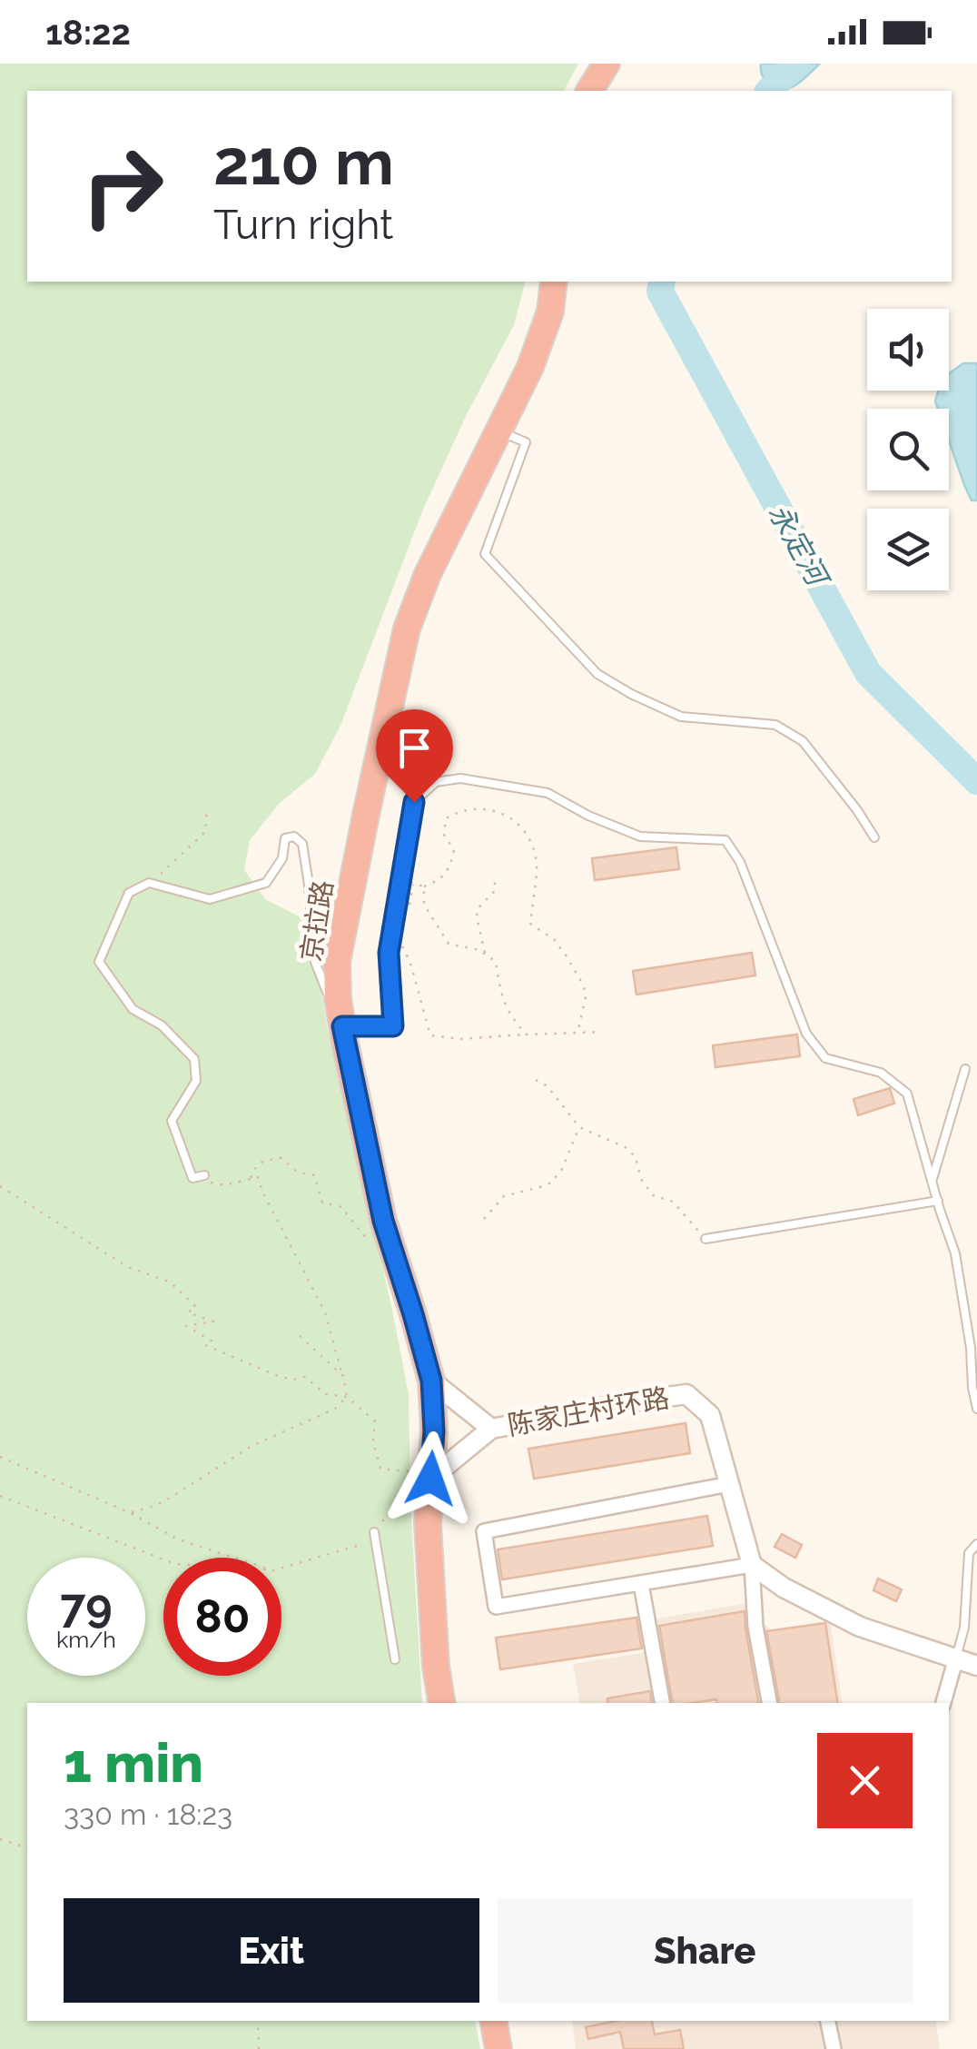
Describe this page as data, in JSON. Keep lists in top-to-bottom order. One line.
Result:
{"streets":{"highway":["京拉路"],"street":["陈家庄村环路"]},"water":["永定河"],"page":{"status":"18:22","turn":["210 m","Turn right"],"speed":"79 km/h","limit":"80","heading":["1 min","330 m · 18:23"],"buttons":["Exit","Share"]}}
